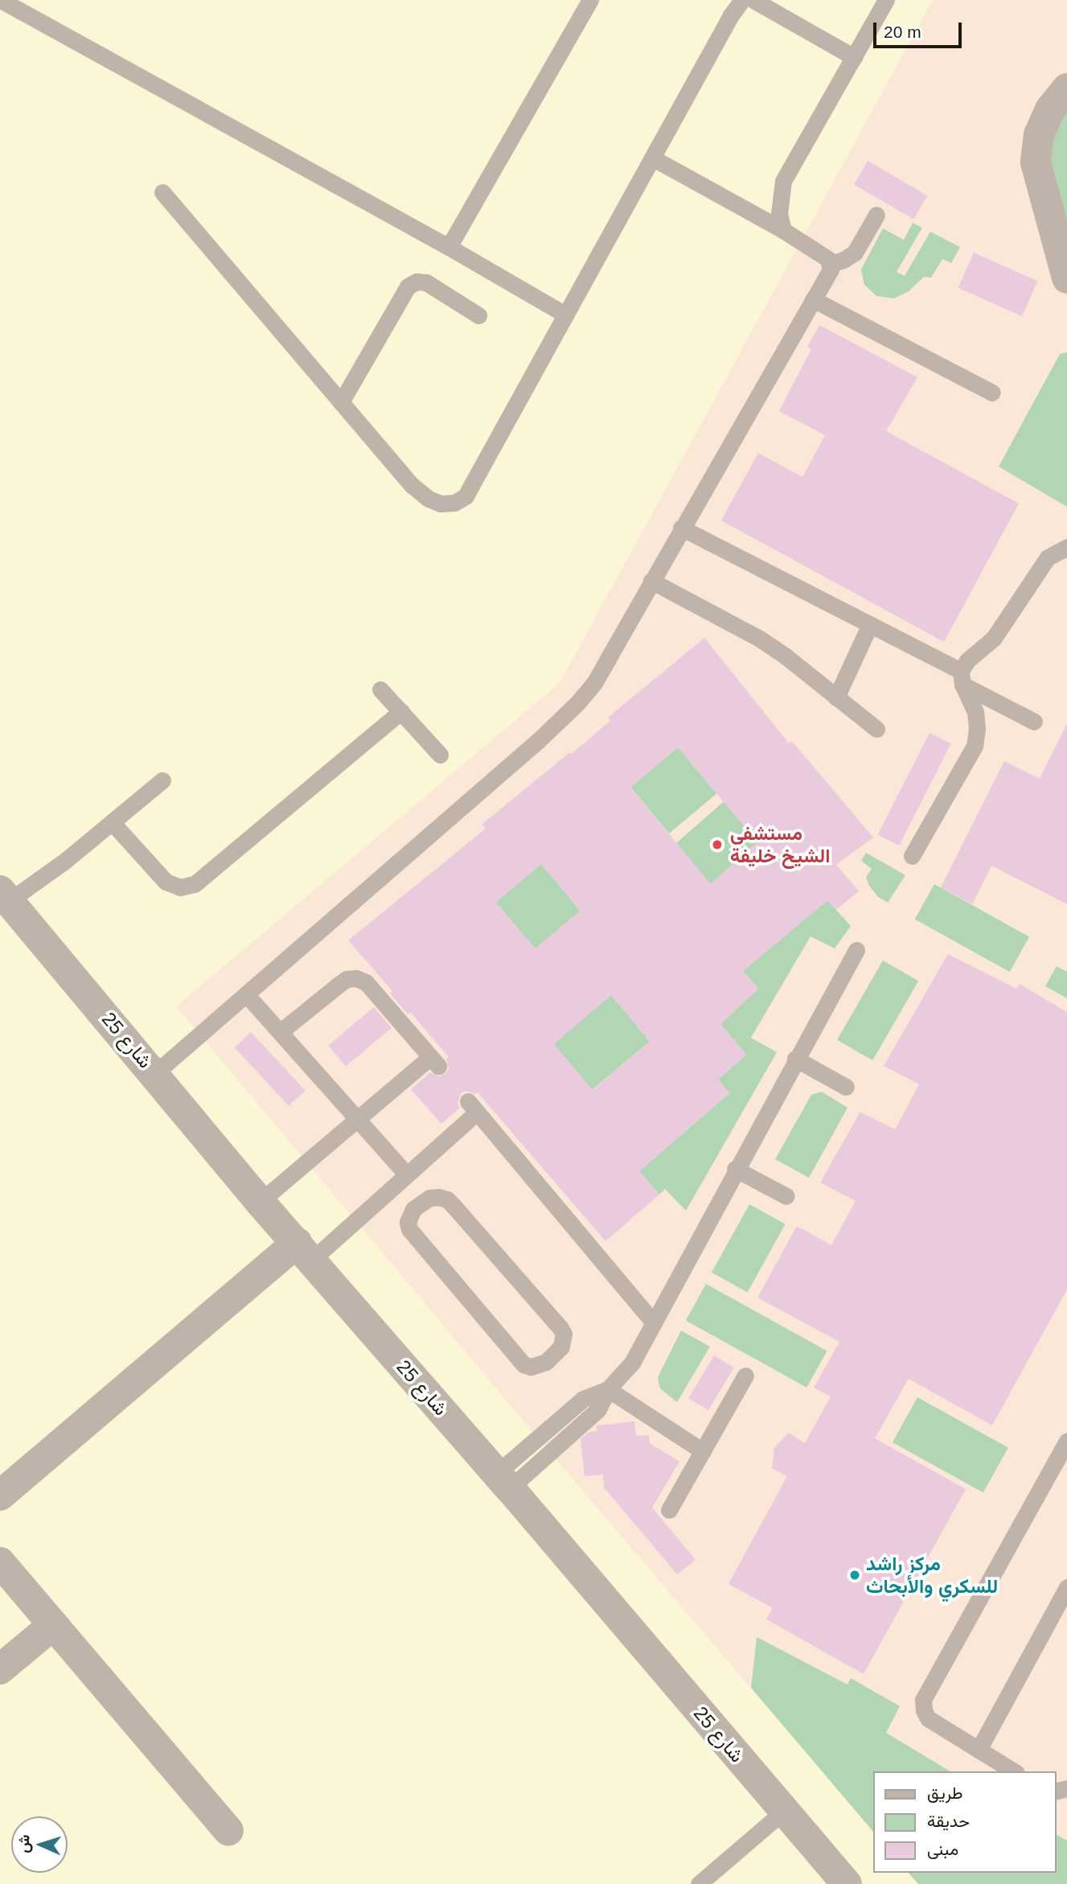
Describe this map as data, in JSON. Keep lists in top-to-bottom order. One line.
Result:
{"streets":{"street":["شارع 25"]},"places":["مستشفى الشيخ خليفة","مركز راشد للسكري والأبحاث"],"legend":["طريق","حديقة","مبنى"],"scale_bar":"20 m","north":"left"}
